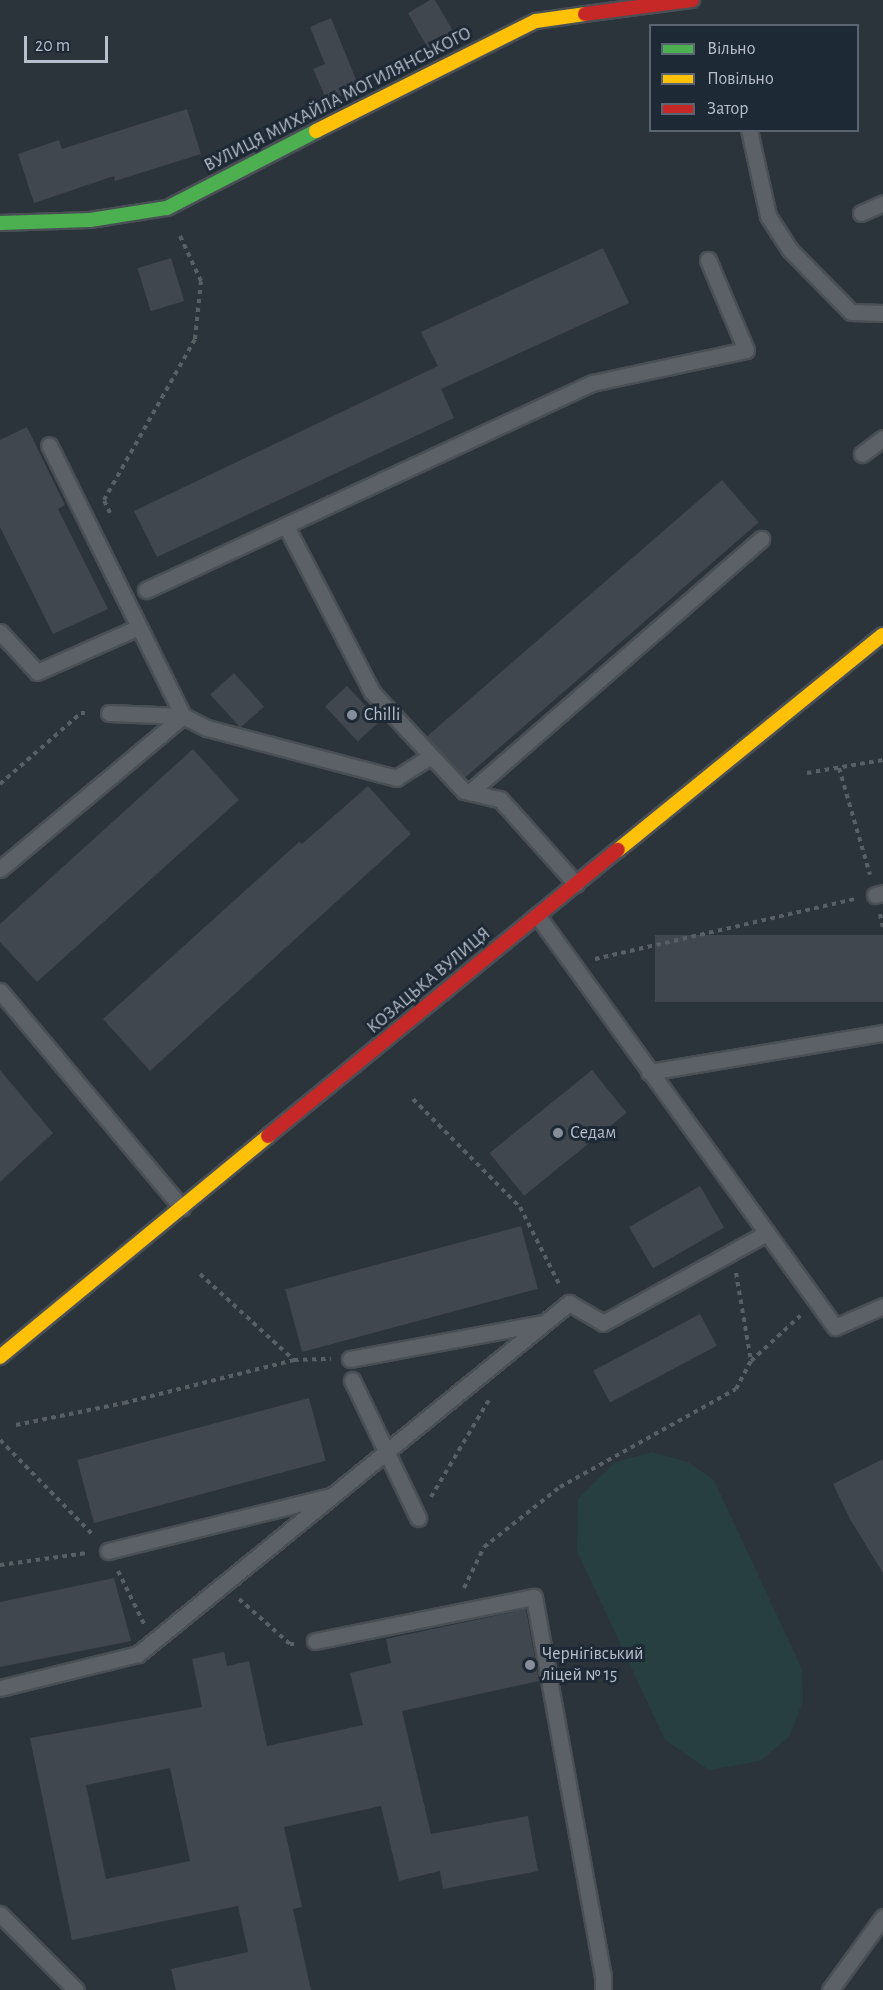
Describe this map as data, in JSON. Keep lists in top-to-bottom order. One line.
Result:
{"streets":{"main road":["ВУЛИЦЯ МИХАЙЛА МОГИЛЯНСЬКОГО","КОЗАЦЬКА ВУЛИЦЯ"]},"places":["Chilli","Седам","Чернігівський ліцей № 15"],"legend":["Вільно","Повільно","Затор"],"scale_bar":"20 m"}
